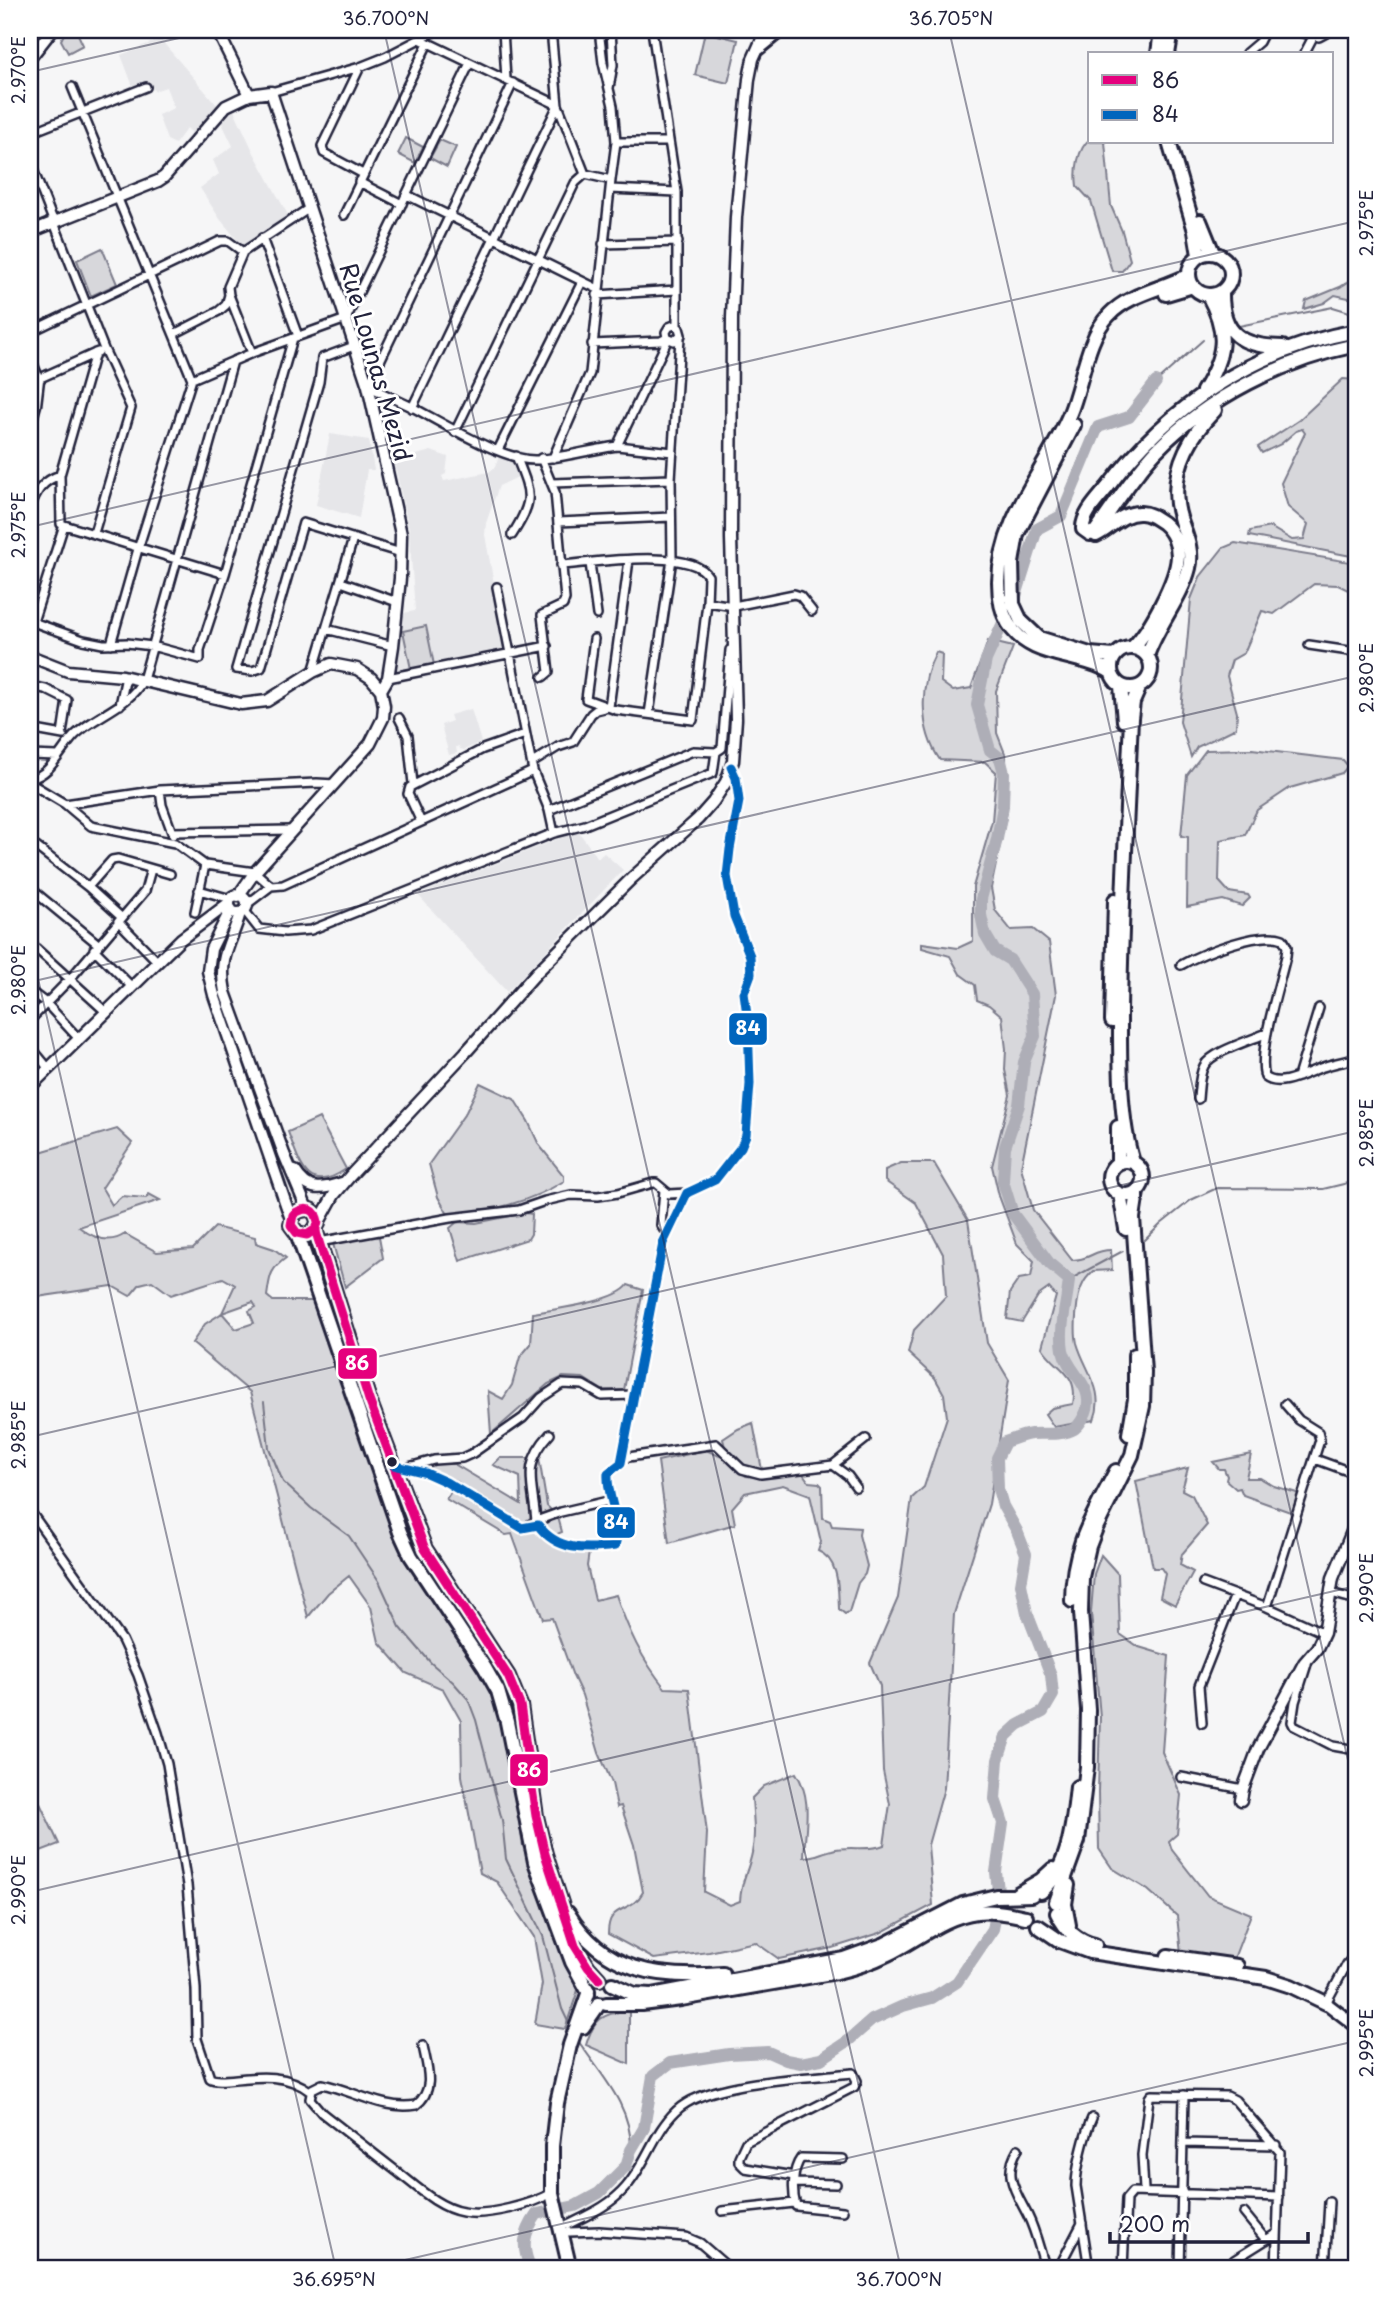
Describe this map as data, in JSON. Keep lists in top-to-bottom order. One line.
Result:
{"streets":{"main road":["Rue Lounas Mezid"]},"lines":["transit line 84","transit line 86"],"legend":["86","84"],"scale_bar":"200 m","coordinates":["36.700°N","36.705°N","2.970°E","2.975°E","2.980°E","2.985°E","2.990°E","2.995°E","36.695°N"]}
